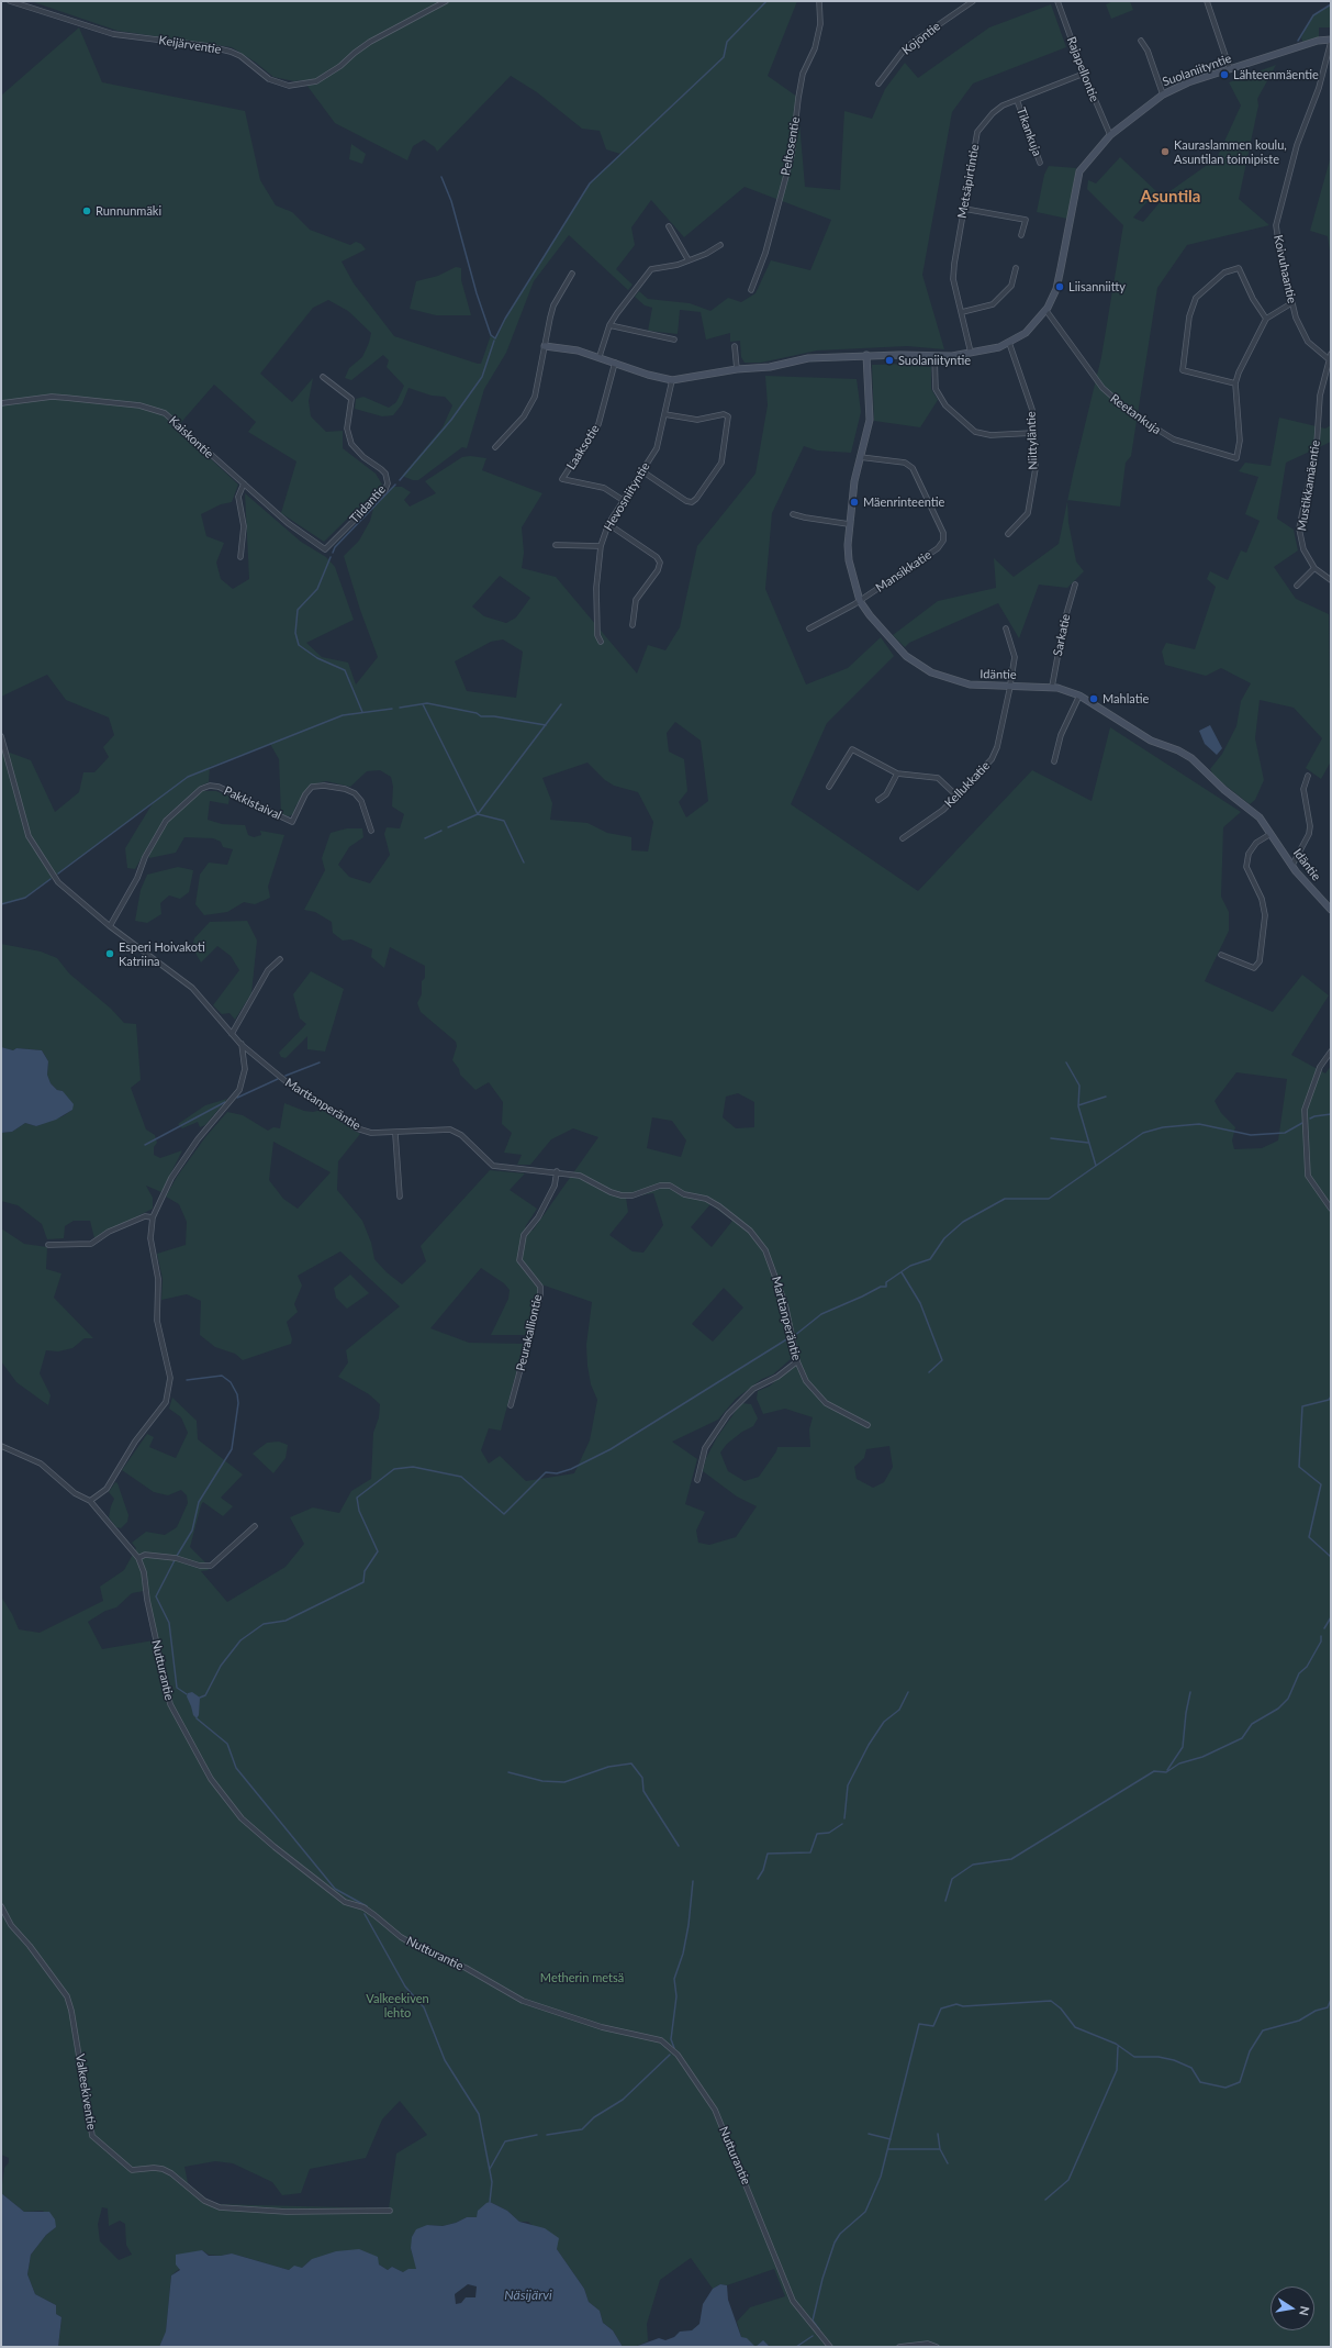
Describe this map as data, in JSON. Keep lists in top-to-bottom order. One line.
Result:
{"streets":{"street":["Kojontie","Keijärventie","Rajapellontie","Suolaniityntie","Tikankuja","Peltosentie","Metsäpirtintie","Koivuhaantie","Reetankuja","Kaiskontie","Niittyläntie","Laaksotie","Mustikkamäentie","Hevosniityntie","Tildantie","Mansikkatie","Sarkatie","Idäntie","Kellukkatie","Pakkistaival","Marttanperäntie","Peurakalliontie","Nutturantie","Valkeekiventie"]},"crossings":[["Rajapellontie","Suolaniityntie"],["Rajapellontie","Metsäpirtintie"],["Suolaniityntie","Metsäpirtintie"],["Suolaniityntie","Koivuhaantie"],["Suolaniityntie","Reetankuja"],["Suolaniityntie","Niittyläntie"],["Suolaniityntie","Laaksotie"],["Suolaniityntie","Hevosniityntie"],["Suolaniityntie","Idäntie"],["Tikankuja","Metsäpirtintie"],["Koivuhaantie","Mustikkamäentie"],["Kaiskontie","Tildantie"],["Laaksotie","Hevosniityntie"],["Mansikkatie","Idäntie"],["Sarkatie","Idäntie"],["Idäntie","Kellukkatie"],["Pakkistaival","Marttanperäntie"],["Marttanperäntie","Peurakalliontie"]],"districts":["Asuntila"],"water":["Näsijärvi"],"parks":["Metherin metsä","Valkeekiven lehto"],"places":["Lähteenmäentie","Kauraslammen koulu, Asuntilan toimipiste","Runnunmäki","Liisanniitty","Suolaniityntie","Mäenrinteentie","Mahlatie","Esperi Hoivakoti Katriina"],"north":"right"}
